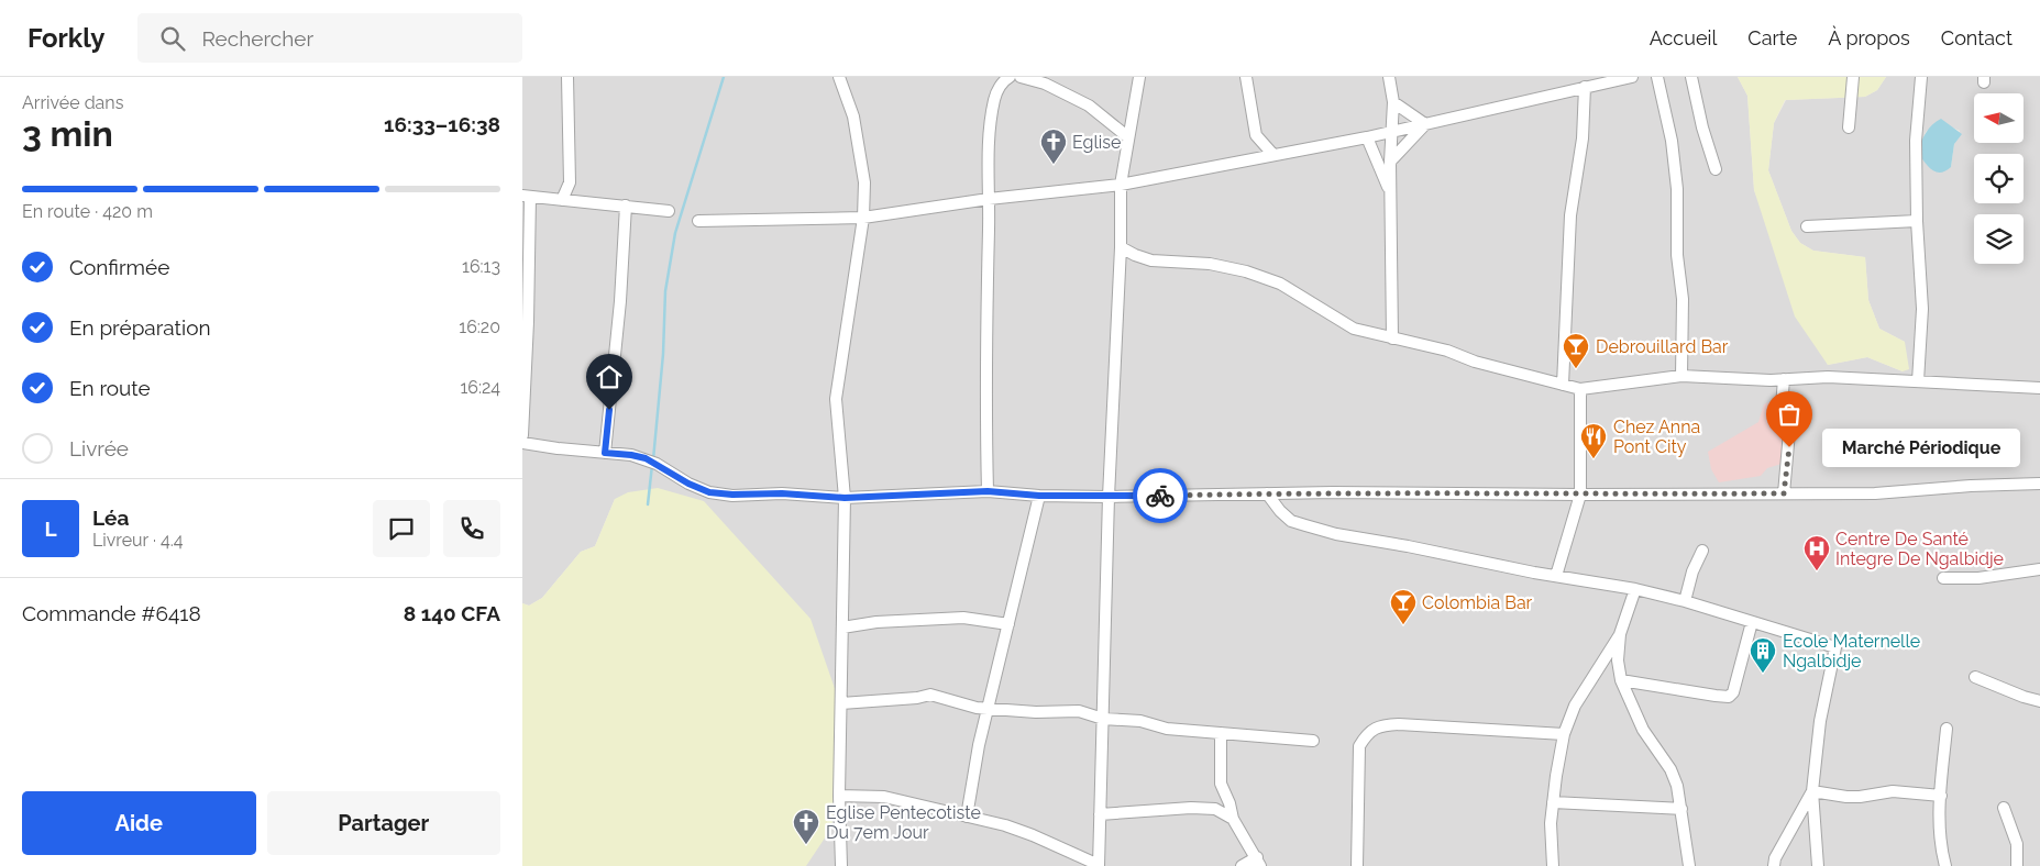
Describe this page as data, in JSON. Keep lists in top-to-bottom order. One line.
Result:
{"places":{"church":["Eglise","Eglise Pentecotiste Du 7em Jour"],"bar":["Debrouillard Bar","Colombia Bar"],"other":["Marché Périodique"],"restaurant":["Chez Anna Pont City"],"hospital":["Centre De Santé Integre De Ngalbidje"],"building":["Ecole Maternelle Ngalbidje"]},"north":"left","page":{"header":"Forkly","search":"Rechercher","nav":["Accueil","Carte","À propos","Contact"],"heading":["3 min","Arrivée dans","16:33–16:38"],"panel":["Léa","Livreur · 4.4","Commande #6418","8 140 CFA"],"bar":"En route · 420 m","list":[["Confirmée","16:13"],["En préparation","16:20"],["En route","16:24"],"Livrée"],"bubble":"Marché Périodique","round":"L","buttons":["Aide","Partager"]}}
